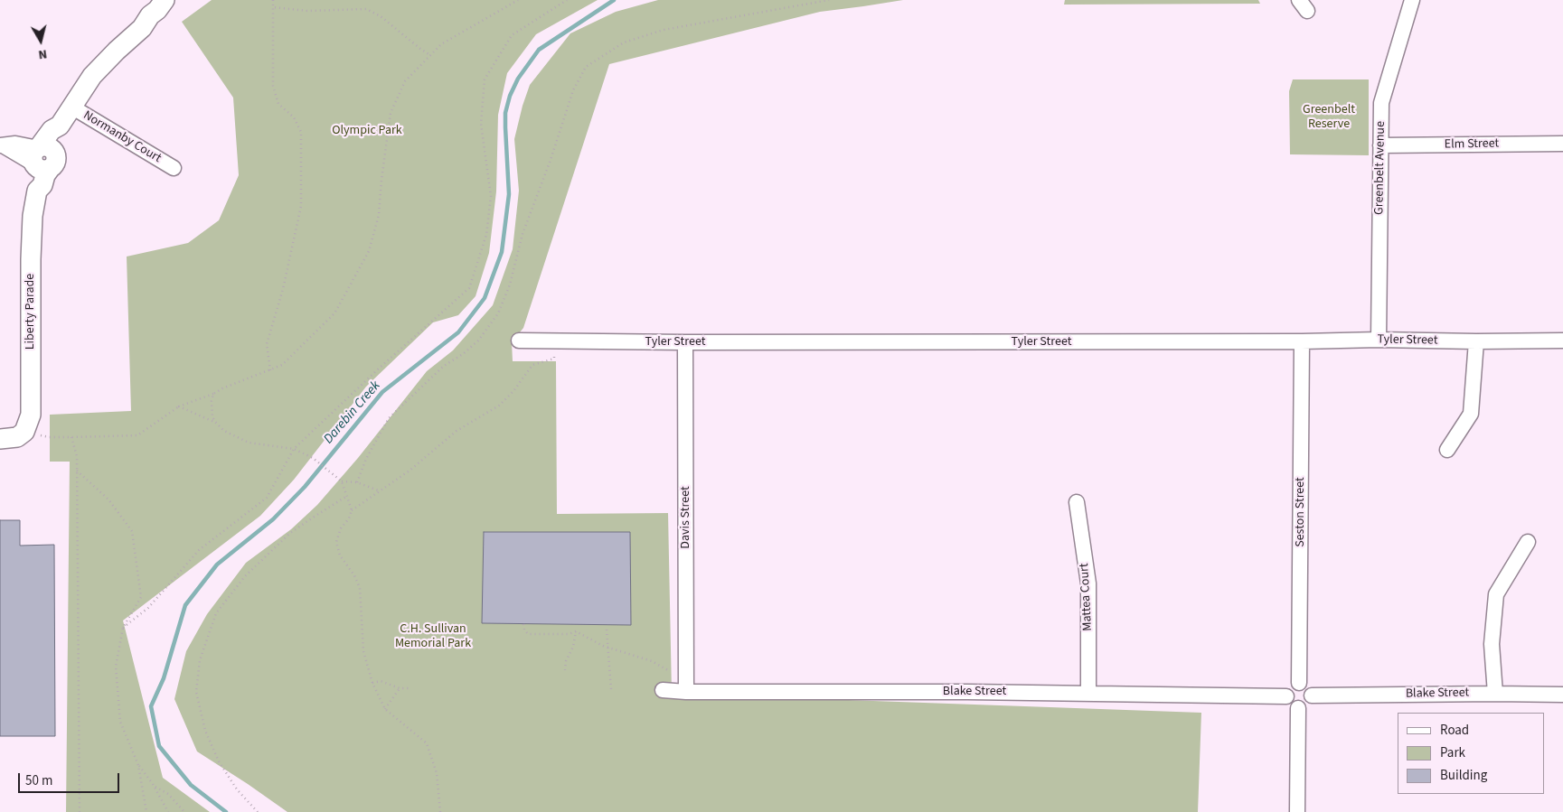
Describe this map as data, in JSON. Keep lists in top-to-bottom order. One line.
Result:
{"streets":{"street":["Normanby Court","Elm Street","Greenbelt Avenue","Liberty Parade","Tyler Street","Seston Street","Davis Street","Mattea Court","Blake Street"]},"crossings":[["Elm Street","Greenbelt Avenue"],["Greenbelt Avenue","Tyler Street"],["Tyler Street","Seston Street"],["Tyler Street","Davis Street"],["Seston Street","Blake Street"],["Davis Street","Blake Street"],["Mattea Court","Blake Street"]],"water":["Darebin Creek"],"parks":["Greenbelt Reserve","Olympic Park","C.H. Sullivan Memorial Park"],"legend":["Road","Park","Building"],"scale_bar":"50 m","north":"bottom"}
